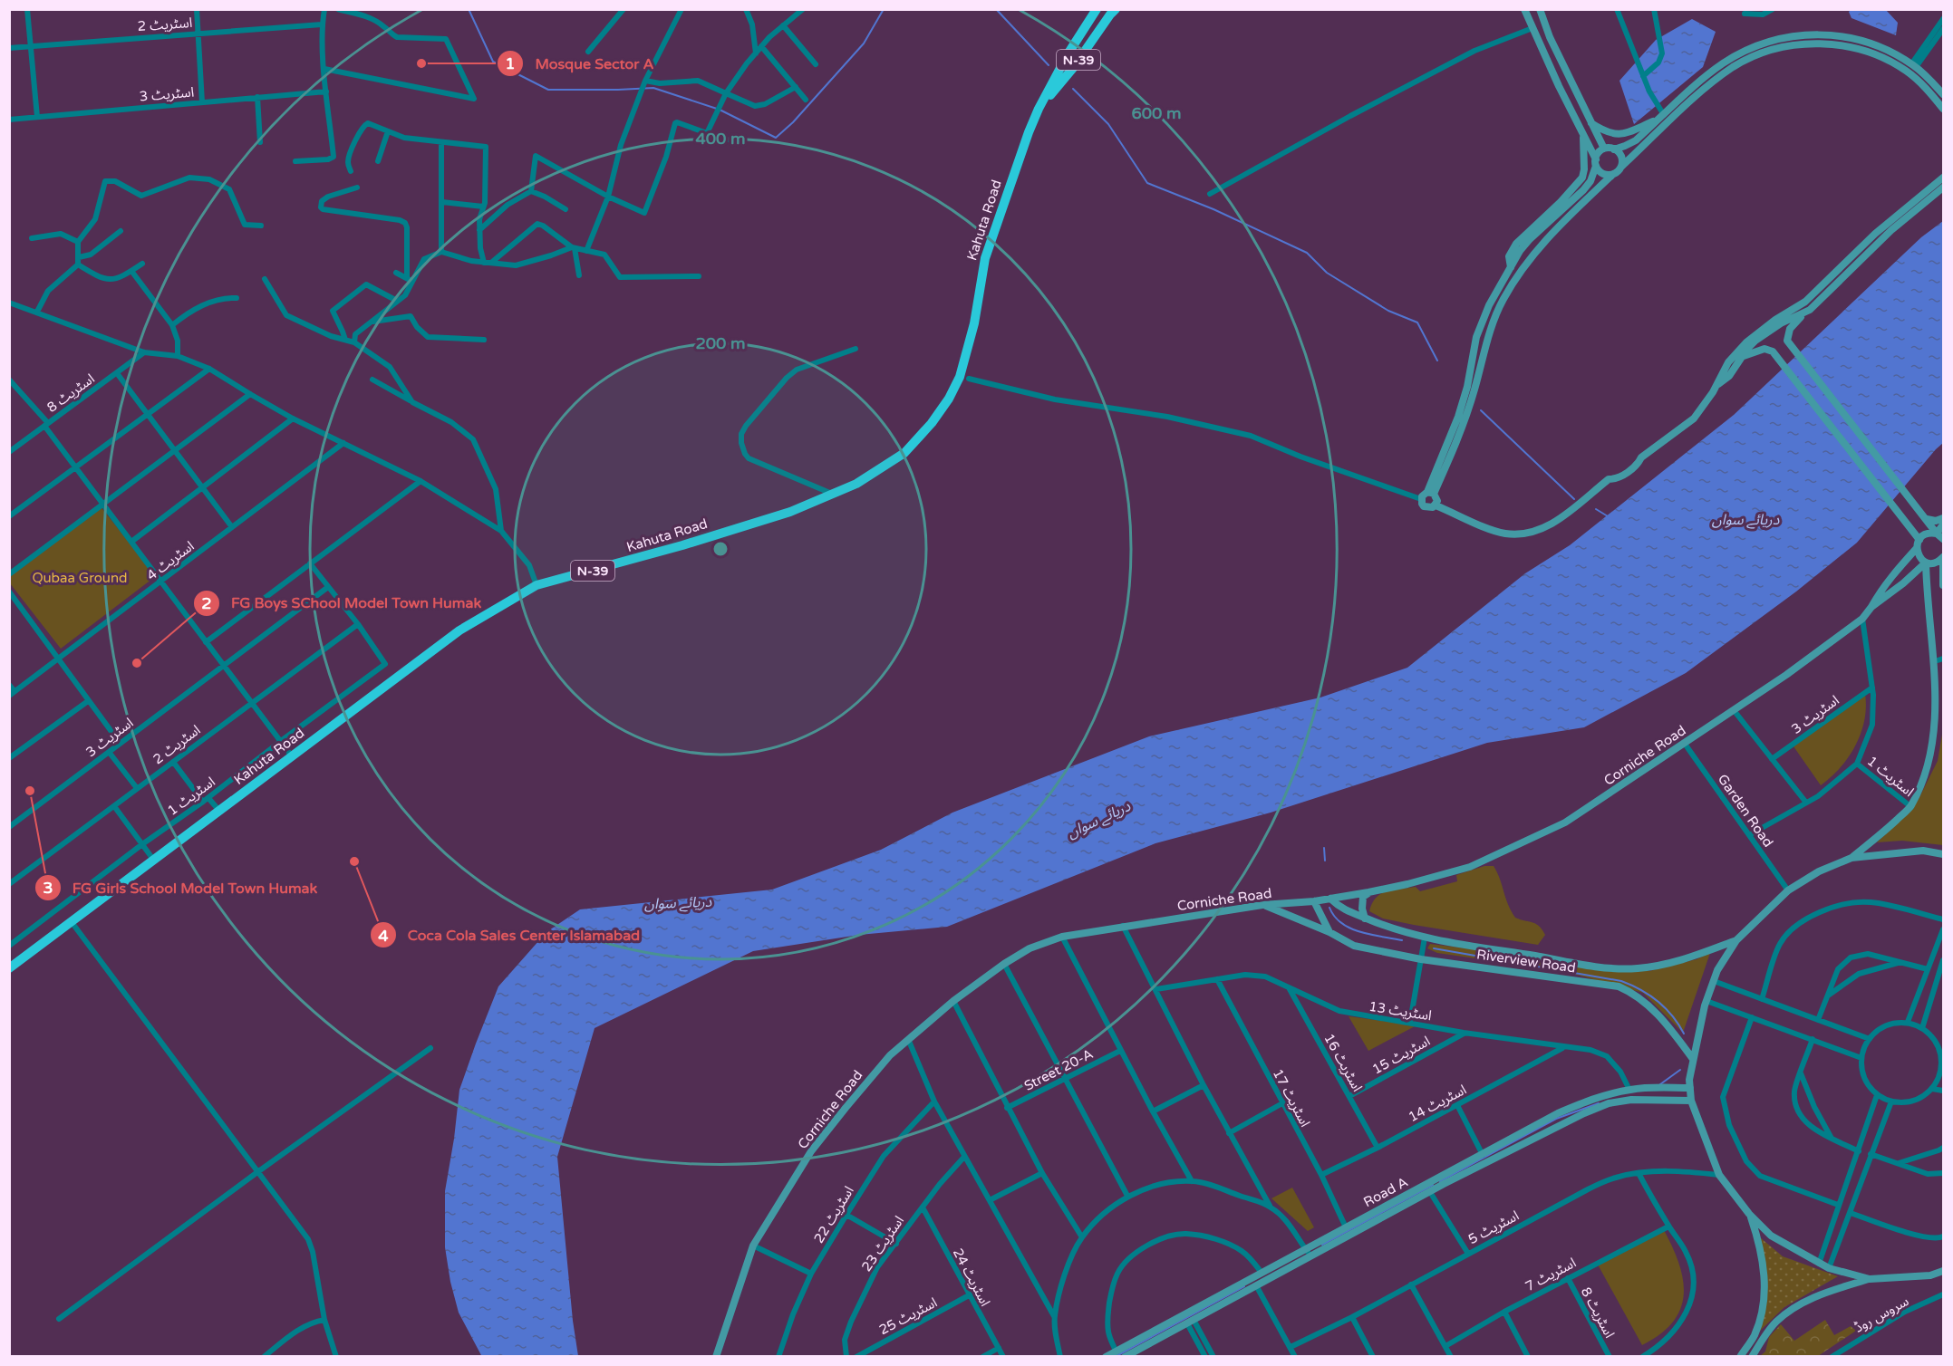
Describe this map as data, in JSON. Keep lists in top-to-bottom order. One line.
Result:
{"streets":{"highway":["N-39","Kahuta Road"],"main road":["Corniche Road","Riverview Road","Road A"],"street":["اسٹریٹ 2","اسٹریٹ 3","اسٹریٹ 8","اسٹریٹ 4","اسٹریٹ 1","Garden Road","اسٹریٹ 13","اسٹریٹ 15","اسٹریٹ 16","Street 20-A","اسٹریٹ 17","اسٹریٹ 14","اسٹریٹ 22","اسٹریٹ 5","اسٹریٹ 23","اسٹریٹ 7","اسٹریٹ 24","سروس روڈ","اسٹریٹ 25"]},"crossings":[["اسٹریٹ 2","اسٹریٹ 1"],["اسٹریٹ 8","اسٹریٹ 7"],["Corniche Road","Garden Road"],["Corniche Road","Riverview Road"],["اسٹریٹ 13","اسٹریٹ 15"],["اسٹریٹ 13","اسٹریٹ 16"],["اسٹریٹ 13","اسٹریٹ 17"],["اسٹریٹ 13","اسٹریٹ 14"],["اسٹریٹ 13","Road A"],["اسٹریٹ 15","اسٹریٹ 16"],["اسٹریٹ 16","اسٹریٹ 14"],["اسٹریٹ 17","اسٹریٹ 14"],["اسٹریٹ 17","Road A"],["اسٹریٹ 23","اسٹریٹ 24"],["اسٹریٹ 24","اسٹریٹ 25"]],"water":["دریائے سواں"],"parks":["Qubaa Ground"],"places":["Mosque Sector A","FG Boys SChool Model Town Humak","FG Girls School Model Town Humak","Coca Cola Sales Center Islamabad"],"rings":["600 m","400 m","200 m"]}
